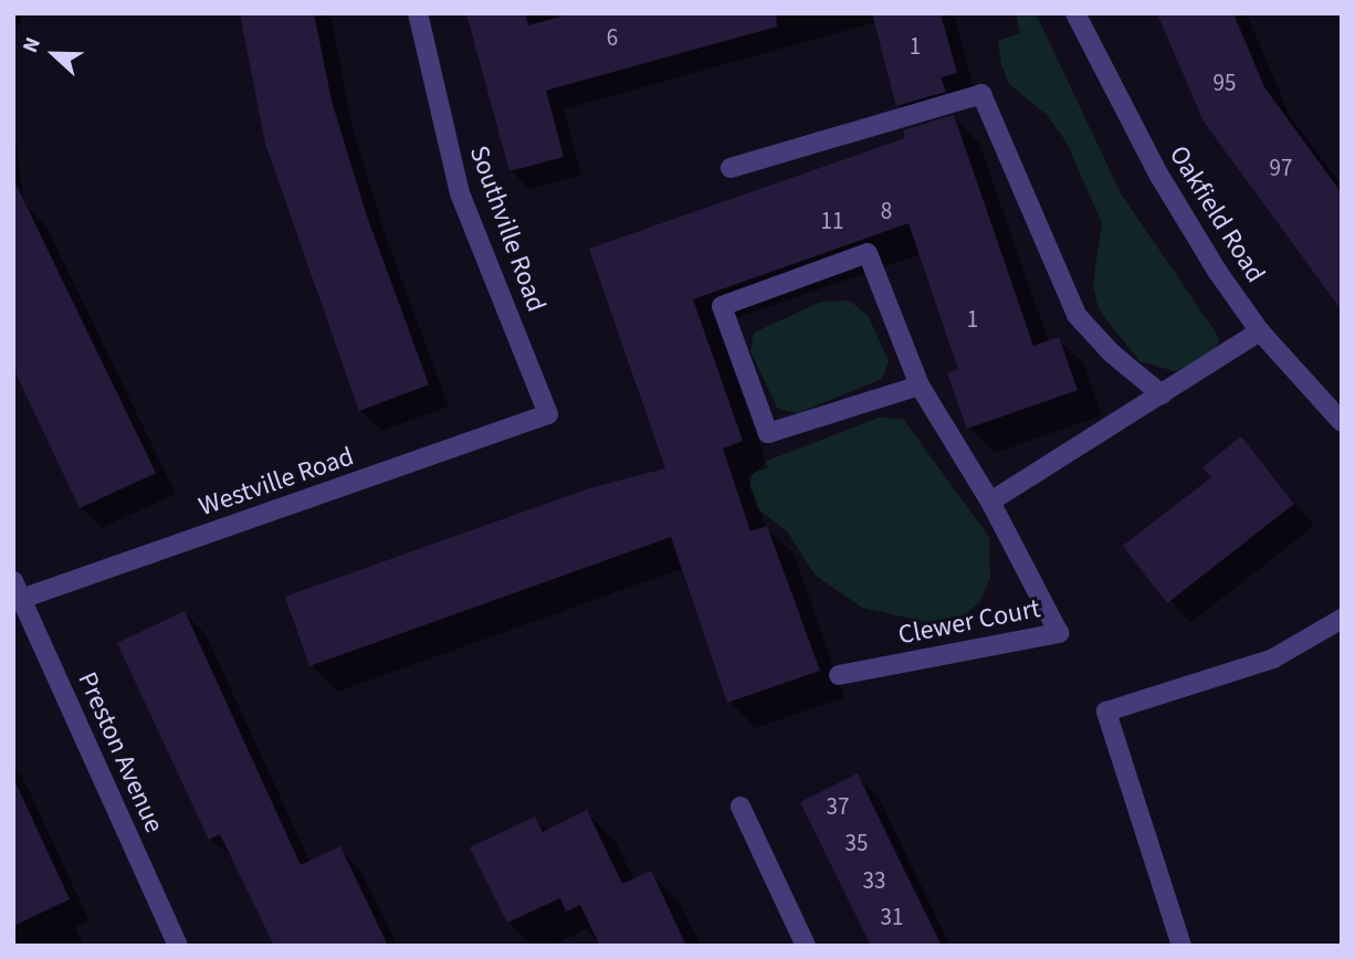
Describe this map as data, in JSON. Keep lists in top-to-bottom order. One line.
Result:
{"streets":{"street":["Oakfield Road","Southville Road","Westville Road","Clewer Court","Preston Avenue"]},"crossings":[["Southville Road","Westville Road"],["Westville Road","Preston Avenue"]],"house_numbers":["6","1","95","97","8","11","1","37","35","33","31"],"north":"left"}
